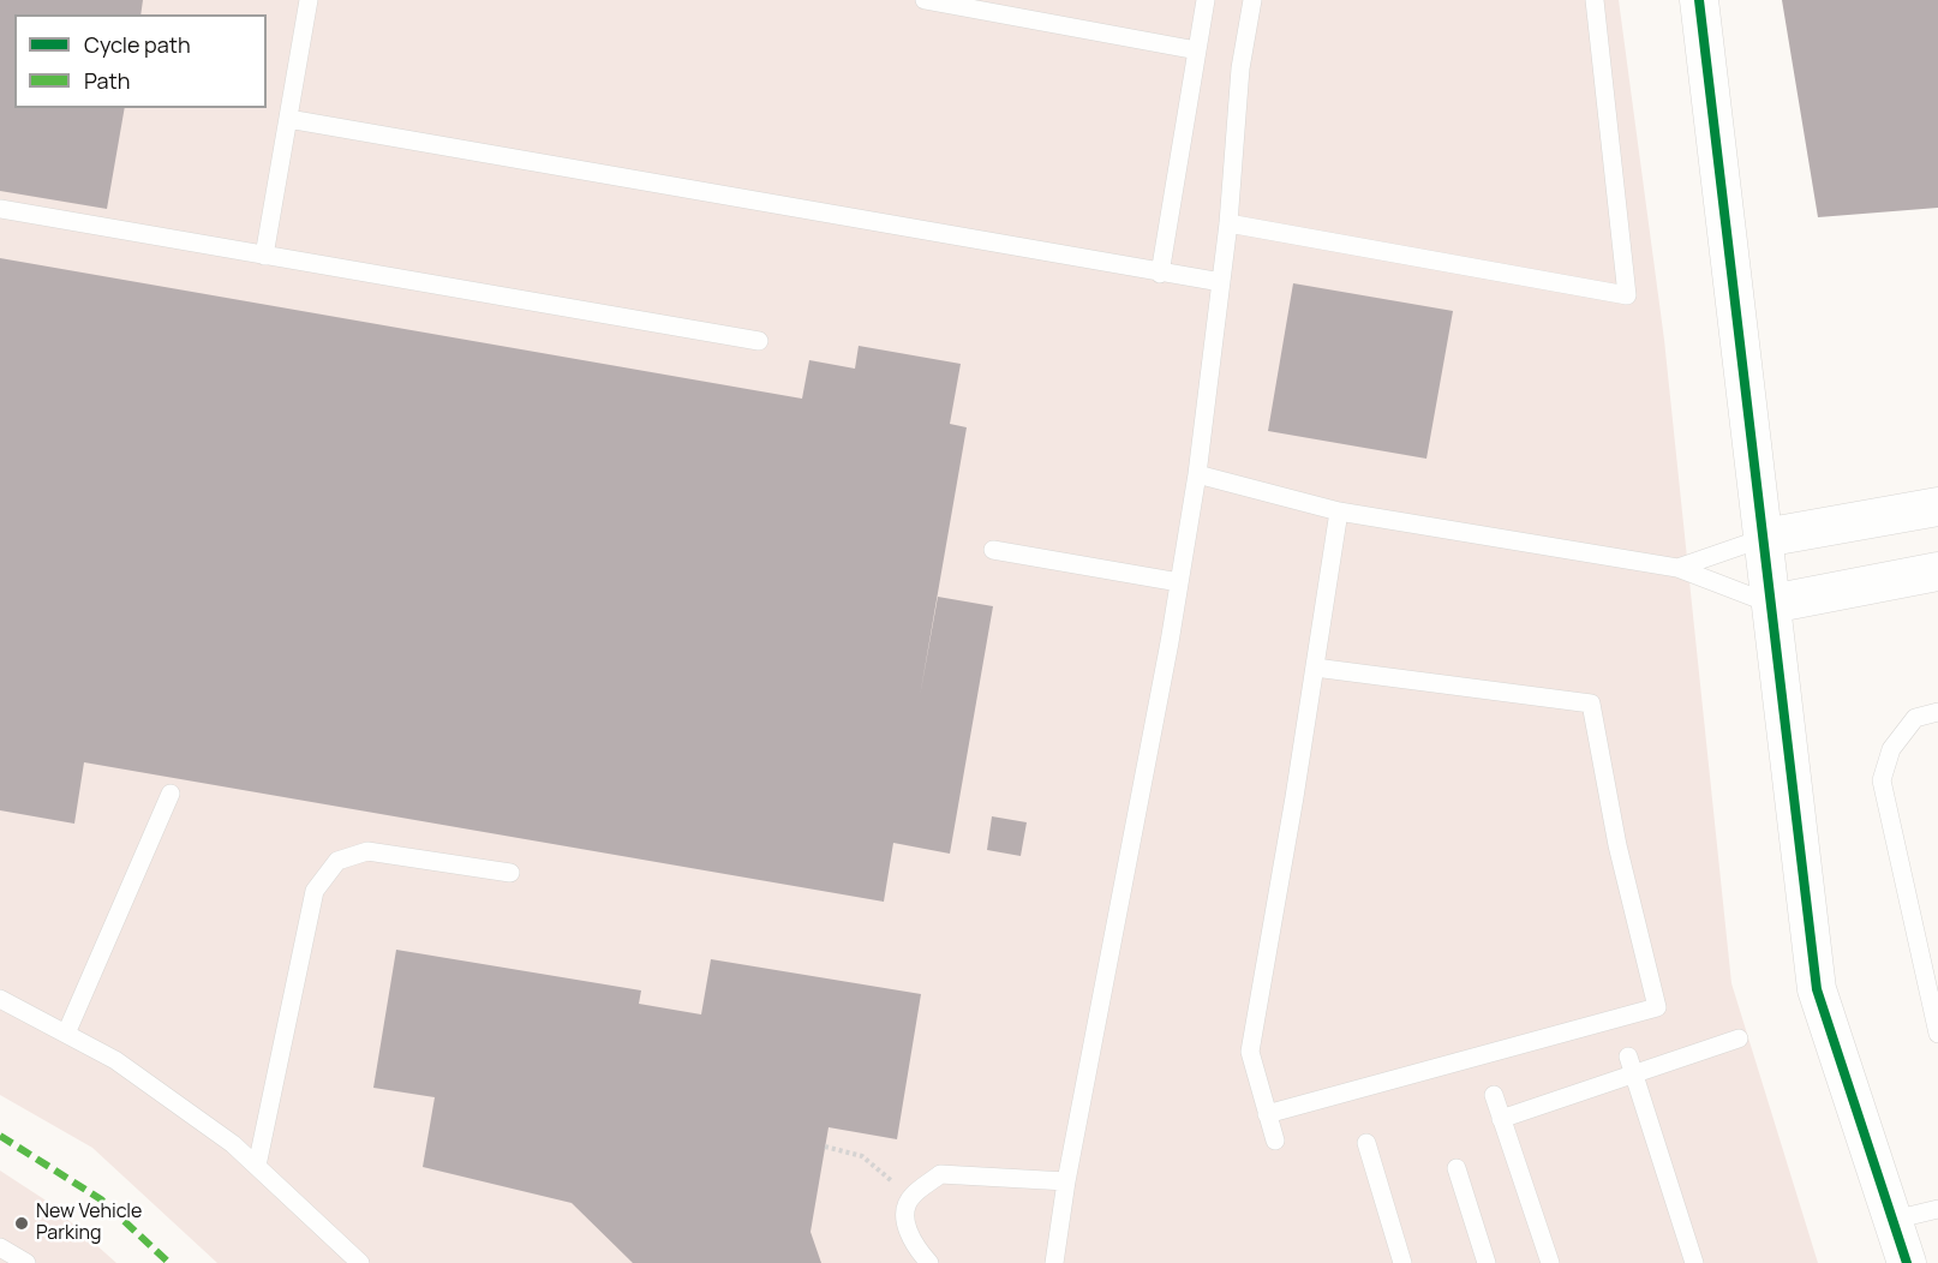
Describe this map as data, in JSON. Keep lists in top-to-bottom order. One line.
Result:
{"places":["New Vehicle Parking"],"legend":["Cycle path","Path"]}
